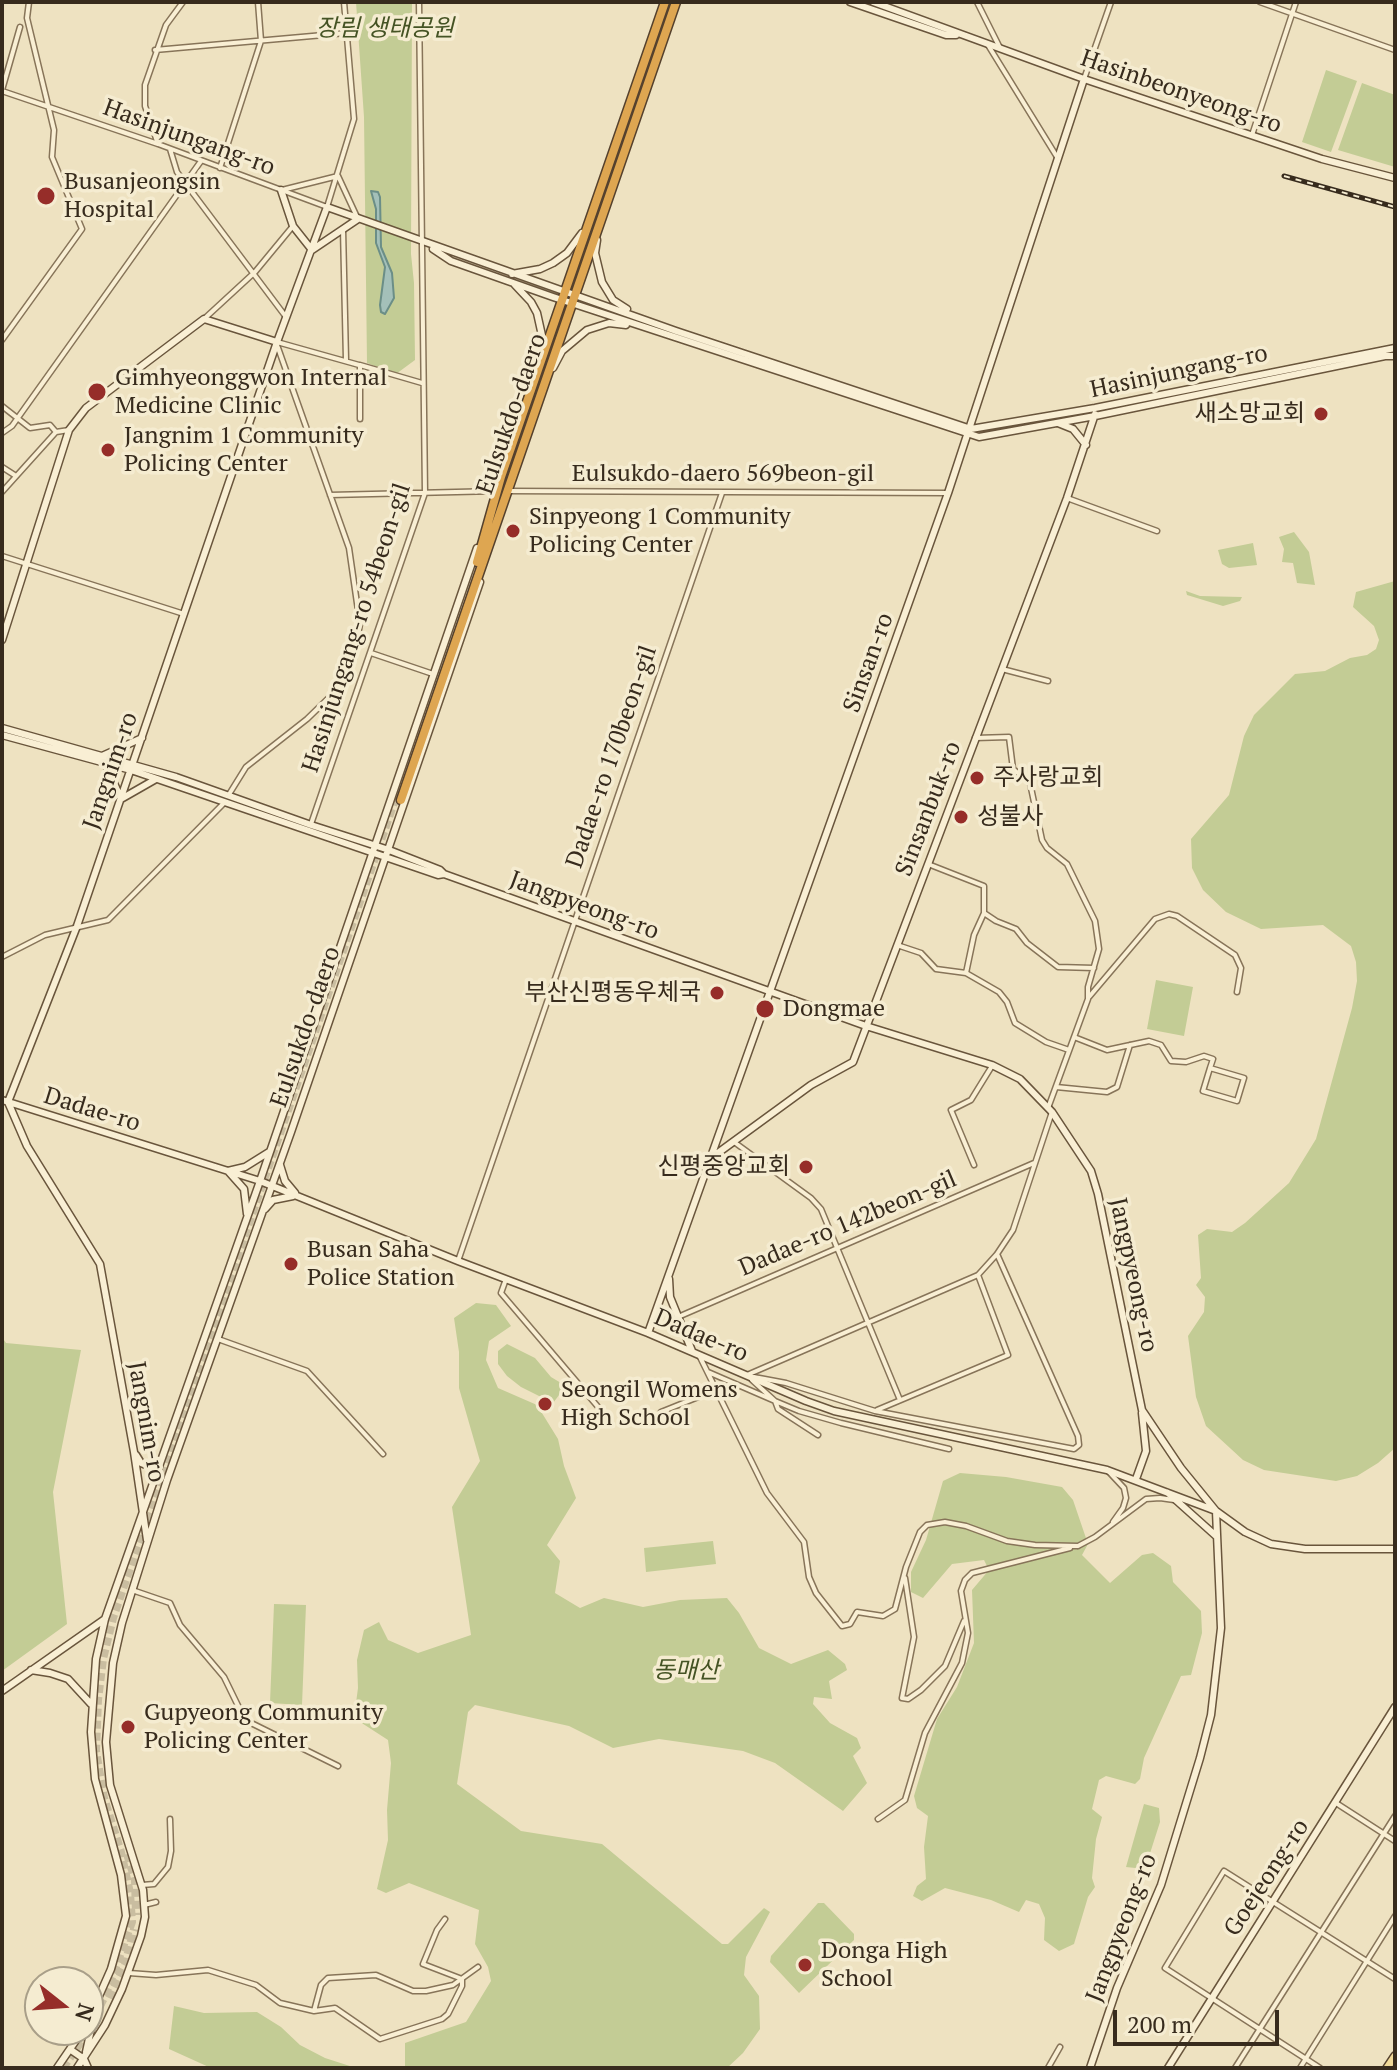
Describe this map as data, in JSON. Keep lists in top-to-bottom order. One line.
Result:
{"streets":{"highway":["Eulsukdo-daero"],"street":["Hasinbeonyeong-ro","Hasinjungang-ro","Eulsukdo-daero 569beon-gil","Hasinjungang-ro 54beon-gil","Sinsan-ro","Dadae-ro 170beon-gil","Jangnim-ro","Sinsanbuk-ro","Jangpyeong-ro","Dadae-ro","Dadae-ro 142beon-gil","Goejeong-ro"]},"crossings":[["Hasinbeonyeong-ro","Sinsan-ro"],["Hasinjungang-ro","Hasinjungang-ro 54beon-gil"],["Hasinjungang-ro","Sinsan-ro"],["Hasinjungang-ro","Jangnim-ro"],["Hasinjungang-ro","Sinsanbuk-ro"],["Eulsukdo-daero","Eulsukdo-daero 569beon-gil"],["Eulsukdo-daero","Jangnim-ro"],["Eulsukdo-daero","Jangpyeong-ro"],["Eulsukdo-daero","Dadae-ro"],["Eulsukdo-daero 569beon-gil","Hasinjungang-ro 54beon-gil"],["Eulsukdo-daero 569beon-gil","Sinsan-ro"],["Eulsukdo-daero 569beon-gil","Dadae-ro 170beon-gil"],["Hasinjungang-ro 54beon-gil","Jangpyeong-ro"],["Sinsan-ro","Sinsanbuk-ro"],["Sinsan-ro","Jangpyeong-ro"],["Sinsan-ro","Dadae-ro"],["Dadae-ro 170beon-gil","Jangpyeong-ro"],["Dadae-ro 170beon-gil","Dadae-ro"],["Jangnim-ro","Jangpyeong-ro"],["Jangnim-ro","Dadae-ro"],["Sinsanbuk-ro","Jangpyeong-ro"],["Jangpyeong-ro","Dadae-ro"]],"parks":["장림 생태공원","동매산"],"places":["Busanjeongsin Hospital","Gimhyeonggwon Internal Medicine Clinic","새소망교회","Jangnim 1 Community Policing Center","Sinpyeong 1 Community Policing Center","주사랑교회","성불사","부산신평동우체국","Dongmae","신평중앙교회","Busan Saha Police Station","Seongil Womens High School","Gupyeong Community Policing Center","Donga High School"],"scale_bar":"200 m","north":"right"}
